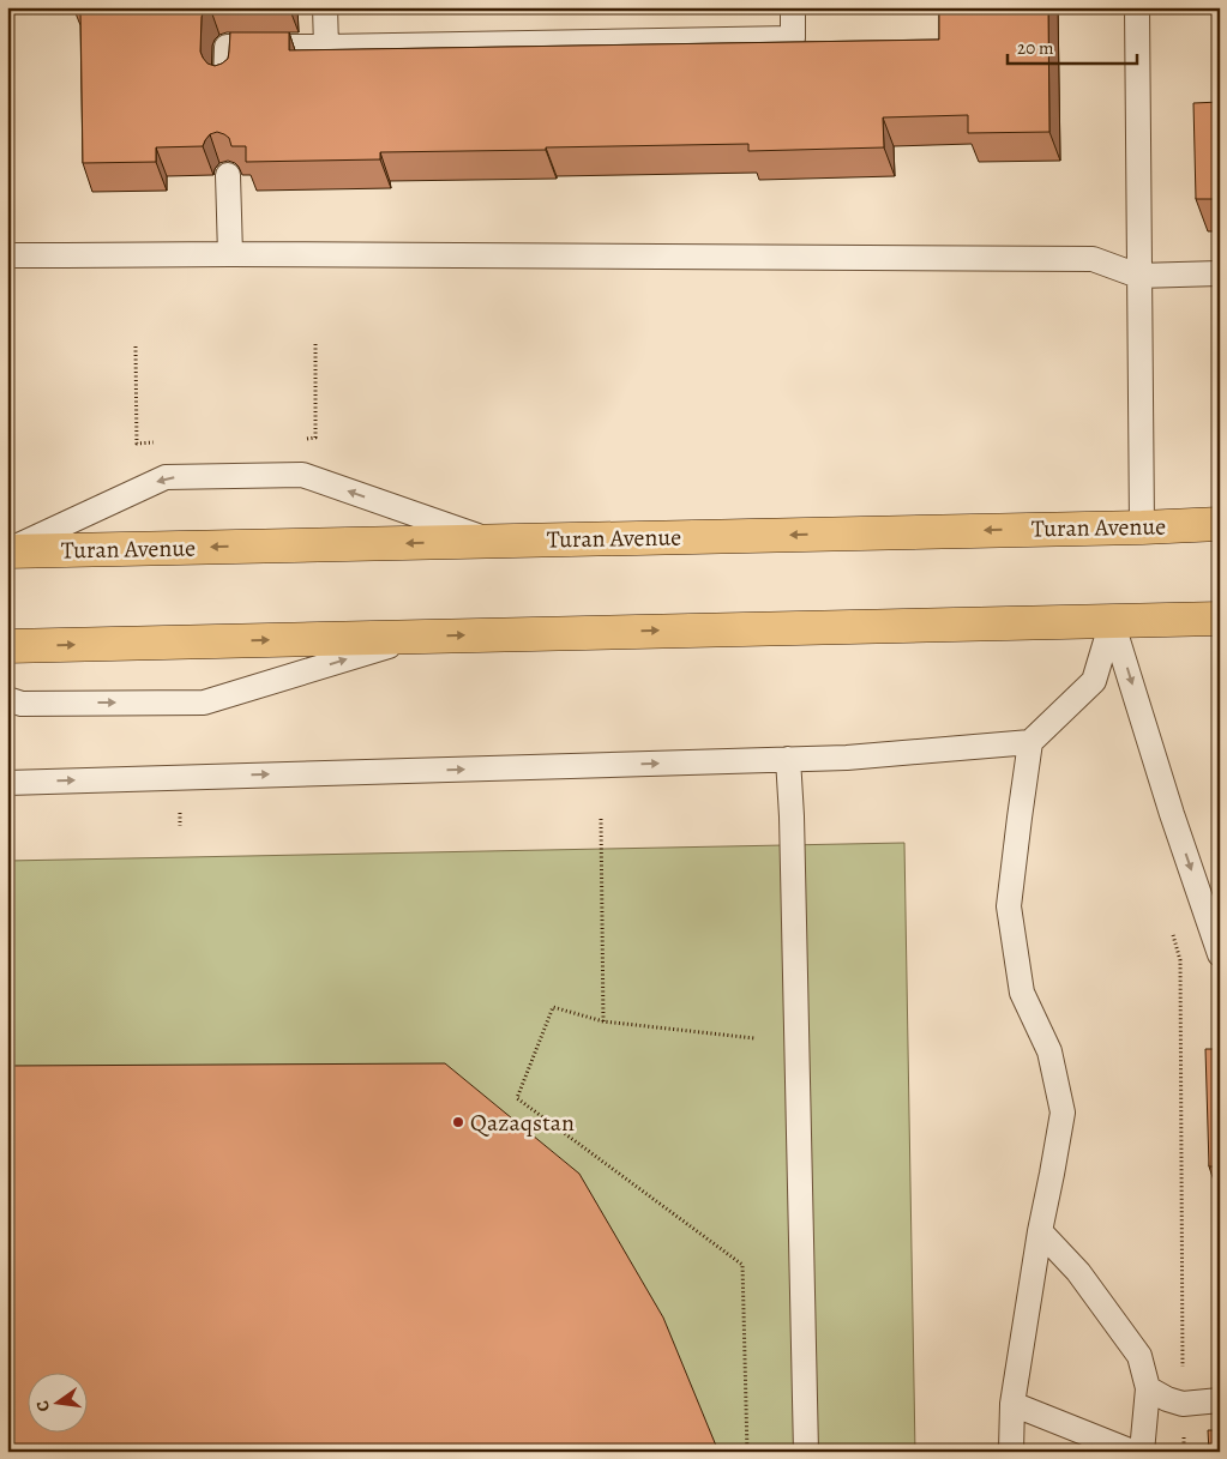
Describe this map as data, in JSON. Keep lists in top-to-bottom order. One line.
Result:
{"streets":{"main road":["Turan Avenue"]},"places":["Qazaqstan"],"scale_bar":"20 m","north":"left"}
